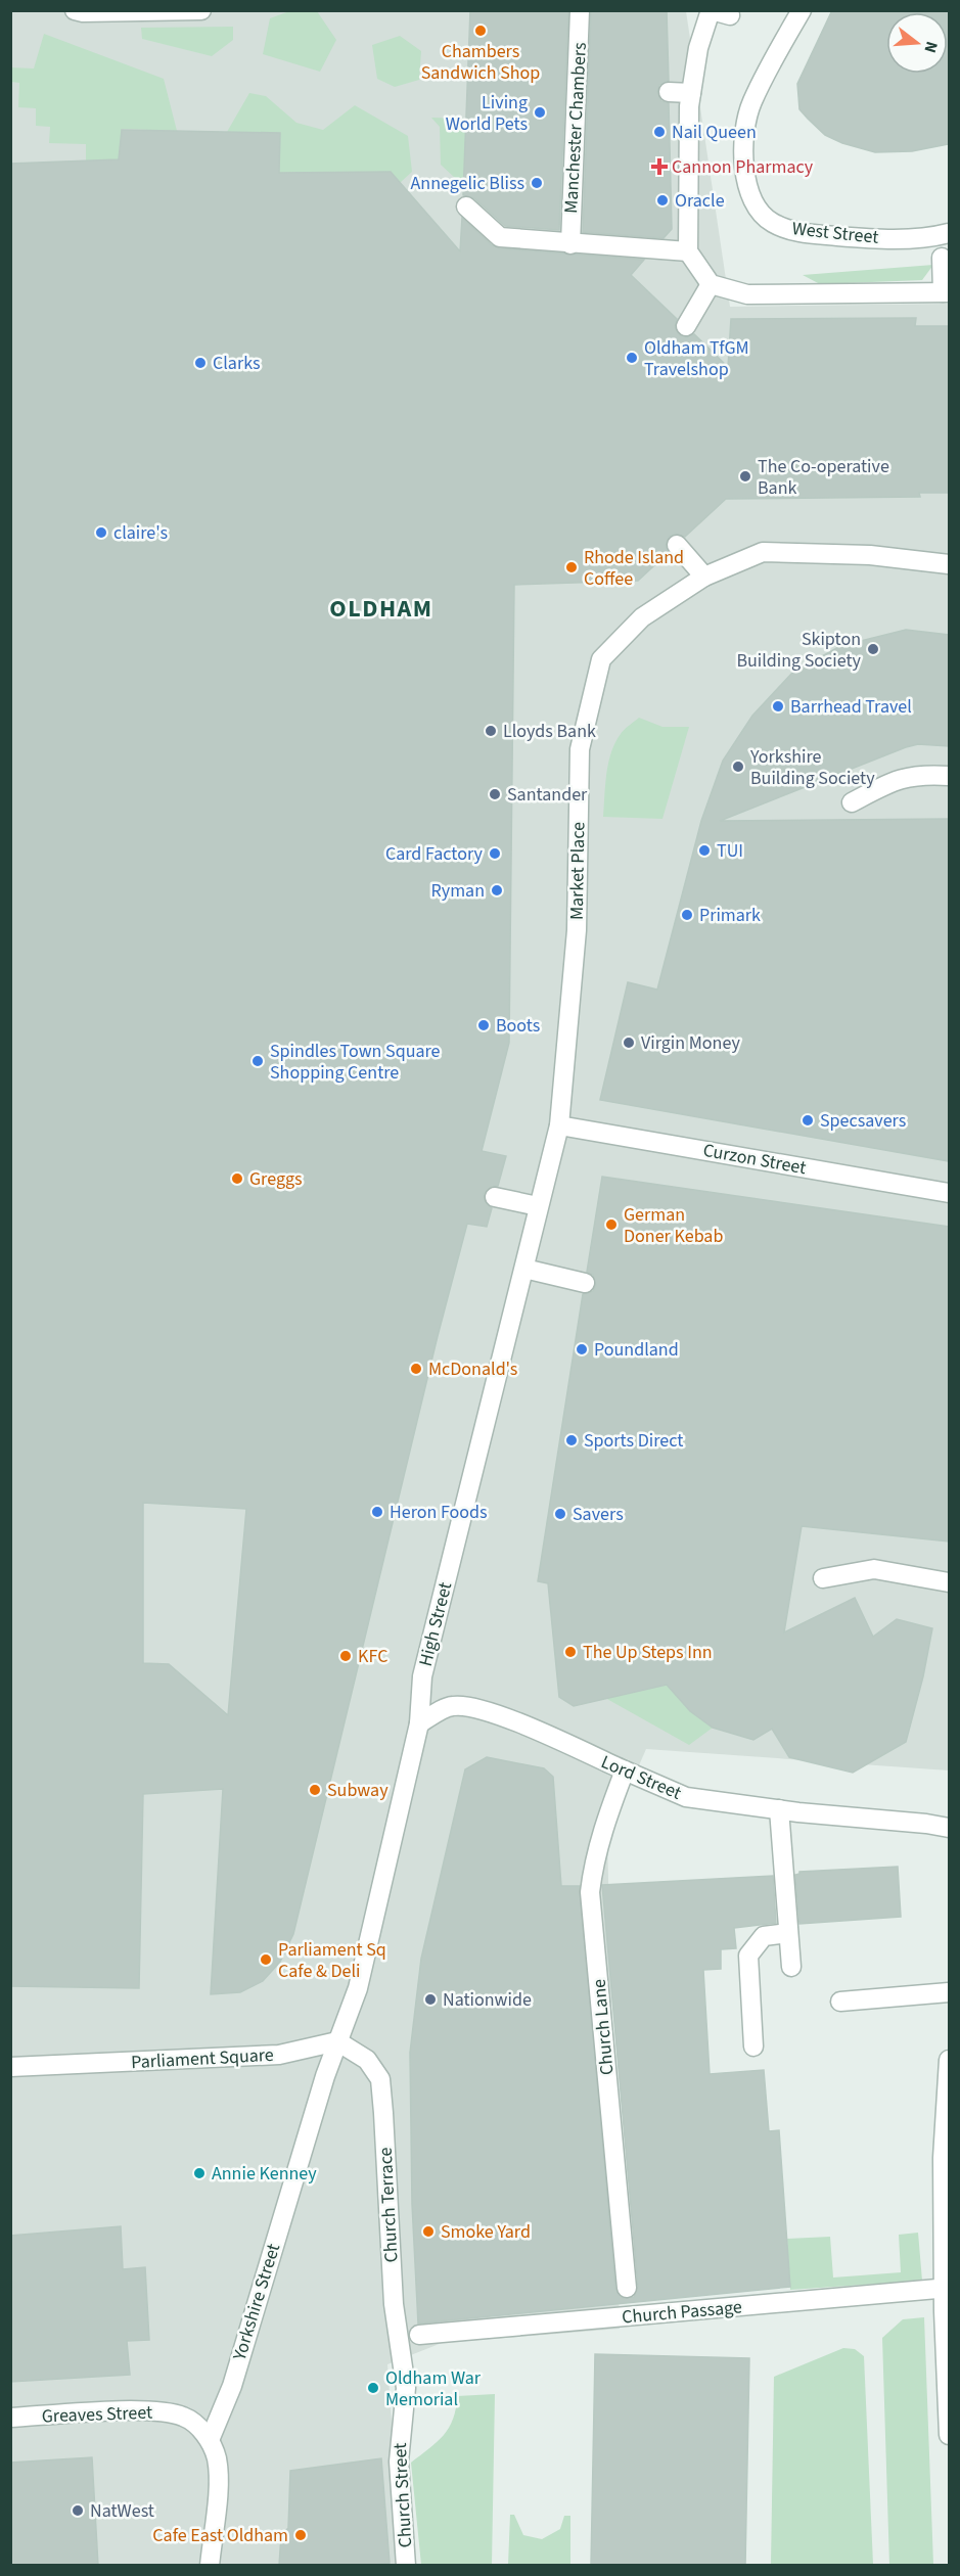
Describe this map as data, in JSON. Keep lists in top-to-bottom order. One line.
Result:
{"streets":{"street":["Manchester Chambers","West Street","Market Place","Curzon Street","High Street","Lord Street","Church Lane","Parliament Square","Church Terrace","Yorkshire Street","Church Passage","Greaves Street","Church Street"]},"crossings":[["Market Place","Curzon Street"],["Market Place","High Street"],["High Street","Lord Street"],["High Street","Parliament Square"],["High Street","Church Terrace"],["High Street","Yorkshire Street"],["Lord Street","Church Lane"],["Parliament Square","Church Terrace"],["Parliament Square","Yorkshire Street"],["Church Terrace","Yorkshire Street"],["Church Terrace","Church Street"],["Yorkshire Street","Greaves Street"]],"districts":["OLDHAM"],"places":{"other":["Chambers Sandwich Shop","Living World Pets","Nail Queen","Annegelic Bliss","Oracle","Oldham TfGM Travelshop","Clarks","The Co-operative Bank","claire's","Rhode Island Coffee","Skipton Building Society","Barrhead Travel","Lloyds Bank","Yorkshire Building Society","Santander","TUI","Card Factory","Ryman","Primark","Boots","Virgin Money","Spindles Town Square Shopping Centre","Specsavers","Greggs","German Doner Kebab","Poundland","McDonald's","Sports Direct","Heron Foods","Savers","The Up Steps Inn","KFC","Subway","Parliament Sq Cafe & Deli","Nationwide","Annie Kenney","Smoke Yard","Oldham War Memorial","NatWest","Cafe East Oldham"],"health":["Cannon Pharmacy"]},"north":"right"}
